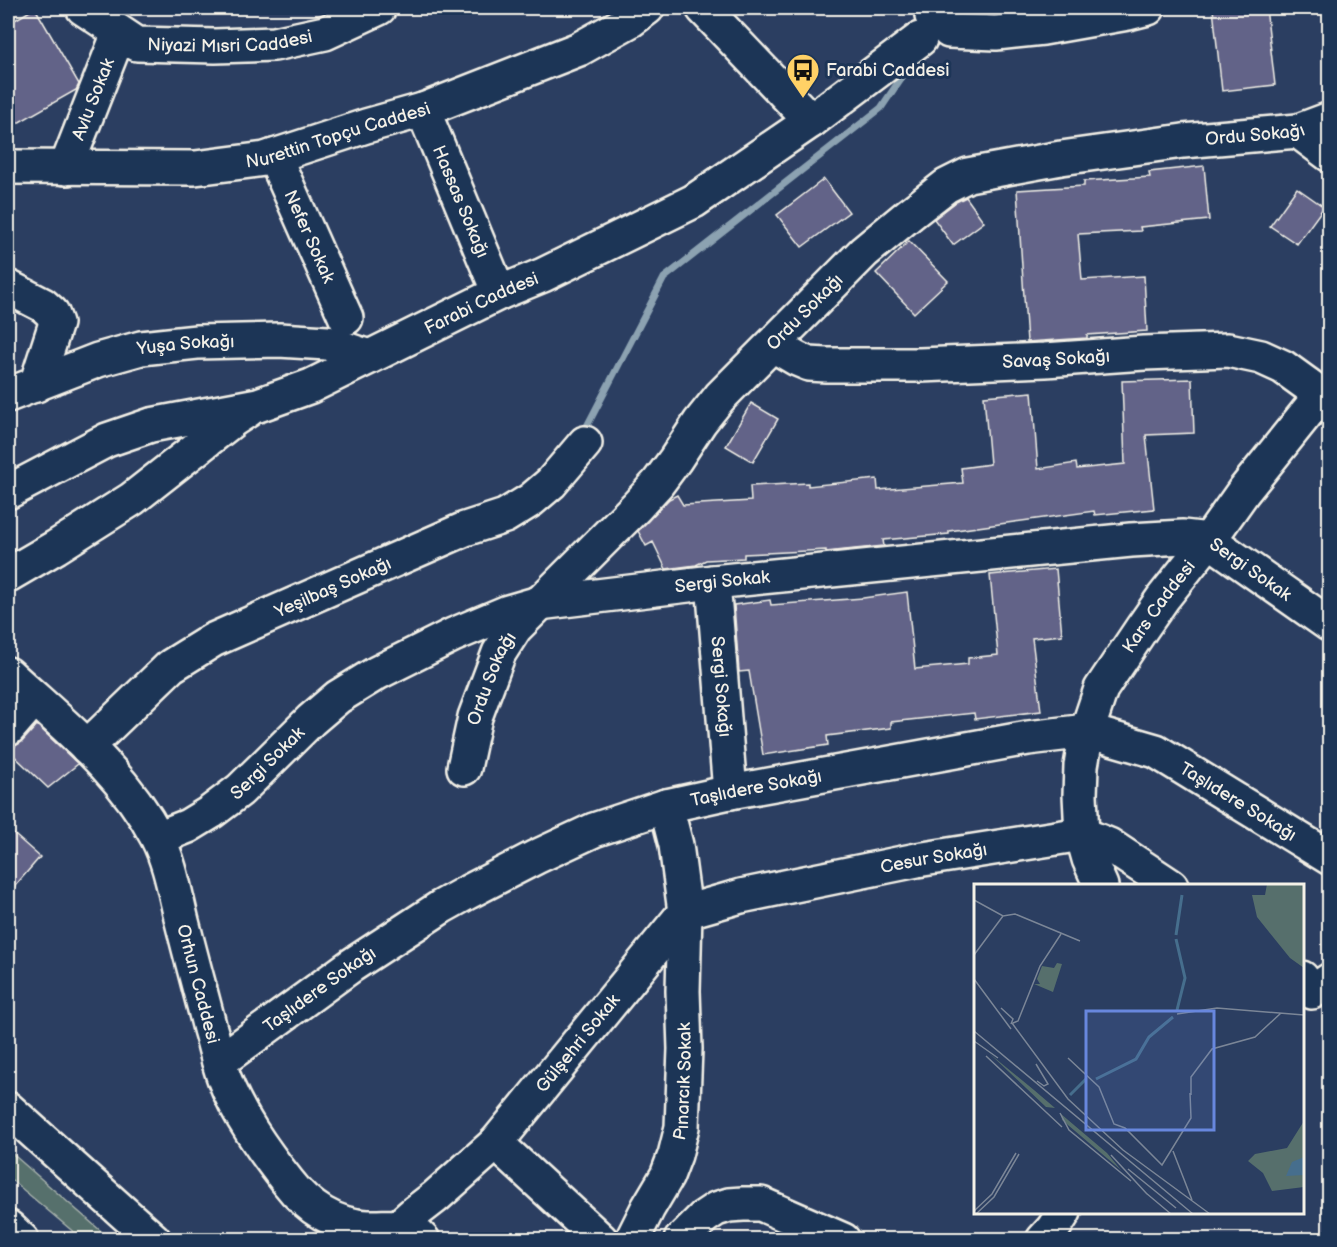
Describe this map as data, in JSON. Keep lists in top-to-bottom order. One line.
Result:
{"streets":{"street":["Niyazi Mısri Caddesi","Avlu Sokak","Nurettin Topçu Caddesi","Ordu Sokağı","Hassas Sokağı","Nefer Sokak","Farabi Caddesi","Yuşa Sokağı","Savaş Sokağı","Sergi Sokak","Yeşilbaş Sokağı","Kars Caddesi","Sergi Sokağı","Taşlıdere Sokağı","Cesur Sokağı","Orhun Caddesi","Gülşehri Sokak","Pınarcık Sokak"]},"crossings":[["Niyazi Mısri Caddesi","Avlu Sokak"],["Avlu Sokak","Nurettin Topçu Caddesi"],["Nurettin Topçu Caddesi","Hassas Sokağı"],["Nurettin Topçu Caddesi","Nefer Sokak"],["Ordu Sokağı","Savaş Sokağı"],["Ordu Sokağı","Sergi Sokak"],["Hassas Sokağı","Farabi Caddesi"],["Farabi Caddesi","Yuşa Sokağı"],["Savaş Sokağı","Kars Caddesi"],["Sergi Sokak","Kars Caddesi"],["Sergi Sokak","Sergi Sokağı"],["Sergi Sokak","Orhun Caddesi"],["Yeşilbaş Sokağı","Orhun Caddesi"],["Kars Caddesi","Taşlıdere Sokağı"],["Kars Caddesi","Cesur Sokağı"],["Sergi Sokağı","Taşlıdere Sokağı"],["Taşlıdere Sokağı","Orhun Caddesi"],["Cesur Sokağı","Gülşehri Sokak"],["Cesur Sokağı","Pınarcık Sokak"],["Orhun Caddesi","Gülşehri Sokak"],["Gülşehri Sokak","Pınarcık Sokak"]],"places":{"bus stop":["Farabi̇ Caddesi̇"]}}
